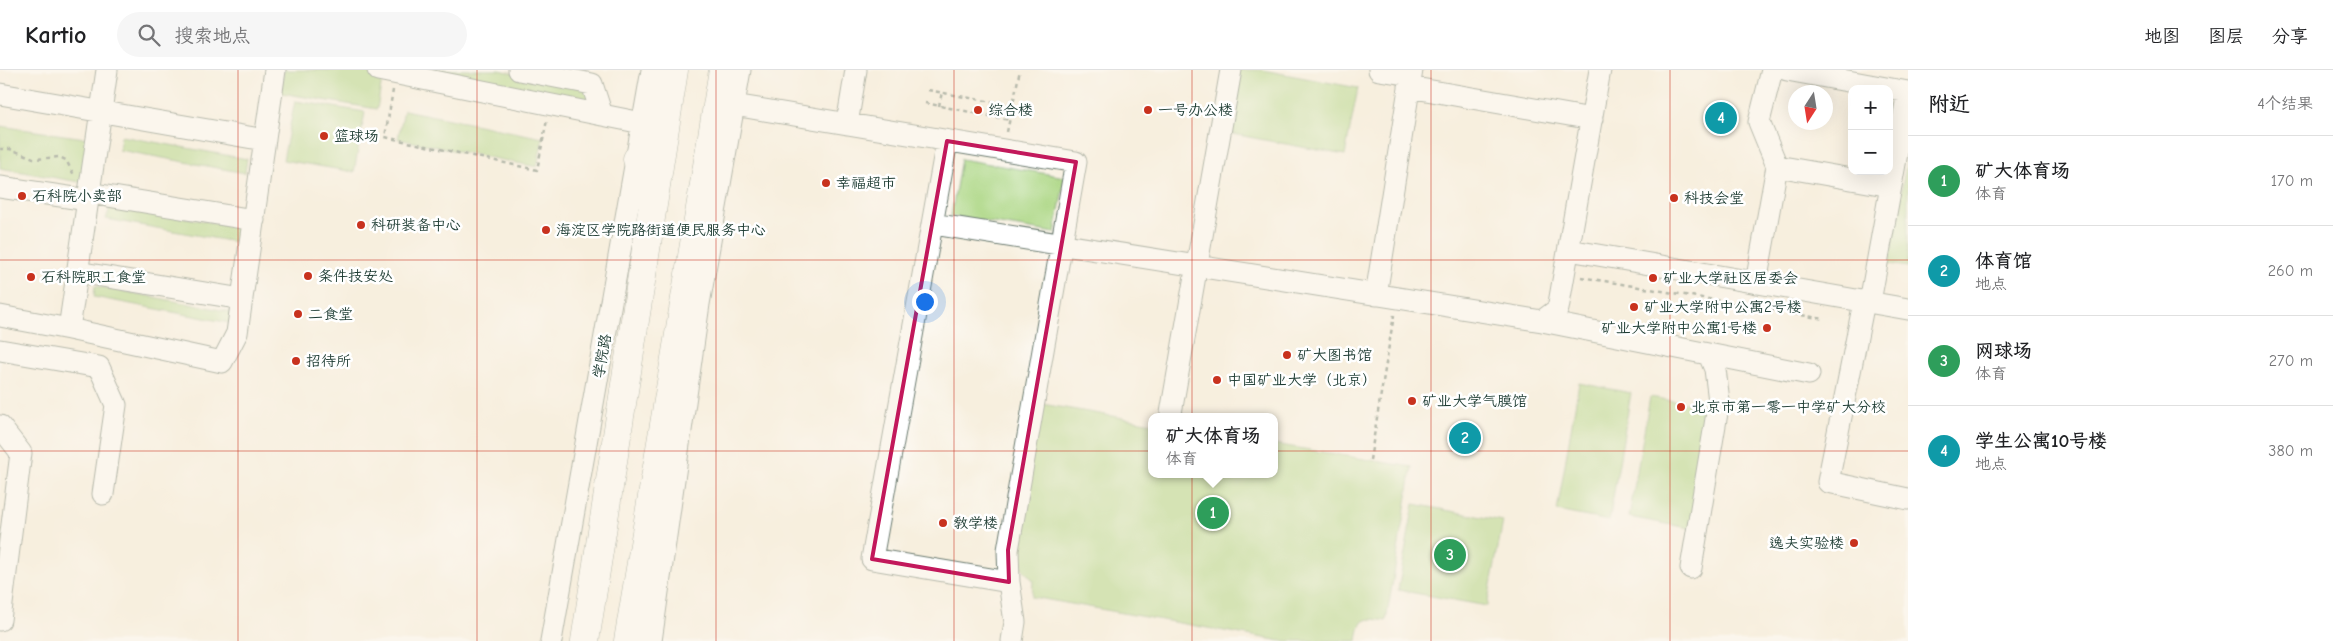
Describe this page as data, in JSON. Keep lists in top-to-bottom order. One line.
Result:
{"streets":{"main road":["学院路"]},"places":["综合楼","一号办公楼","篮球场","幸福超市","石科院小卖部","科技会堂","科研装备中心","海淀区学院路街道便民服务中心","条件技安处","石科院职工食堂","矿业大学社区居委会","矿业大学附中公寓2号楼","二食堂","矿业大学附中公寓1号楼","矿大图书馆","招待所","中国矿业大学（北京）","矿业大学气膜馆","北京市第一零一中学矿大分校","教学楼","逸夫实验楼"],"north":"bottom","page":{"header":"Kartio","search":"搜索地点","nav":["地图","图层","分享"],"heading":["附近","4个结果"],"map_buttons":["+","−"],"pins":["4","2","1","3"],"list":[{"mark":"1","name":"矿大体育场","note":"体育","value":"170 m"},{"mark":"2","name":"体育馆","note":"地点","value":"260 m"},{"mark":"3","name":"网球场","note":"体育","value":"270 m"},{"mark":"4","name":"学生公寓10号楼","note":"地点","value":"380 m"}],"popup":["矿大体育场","体育"]}}
